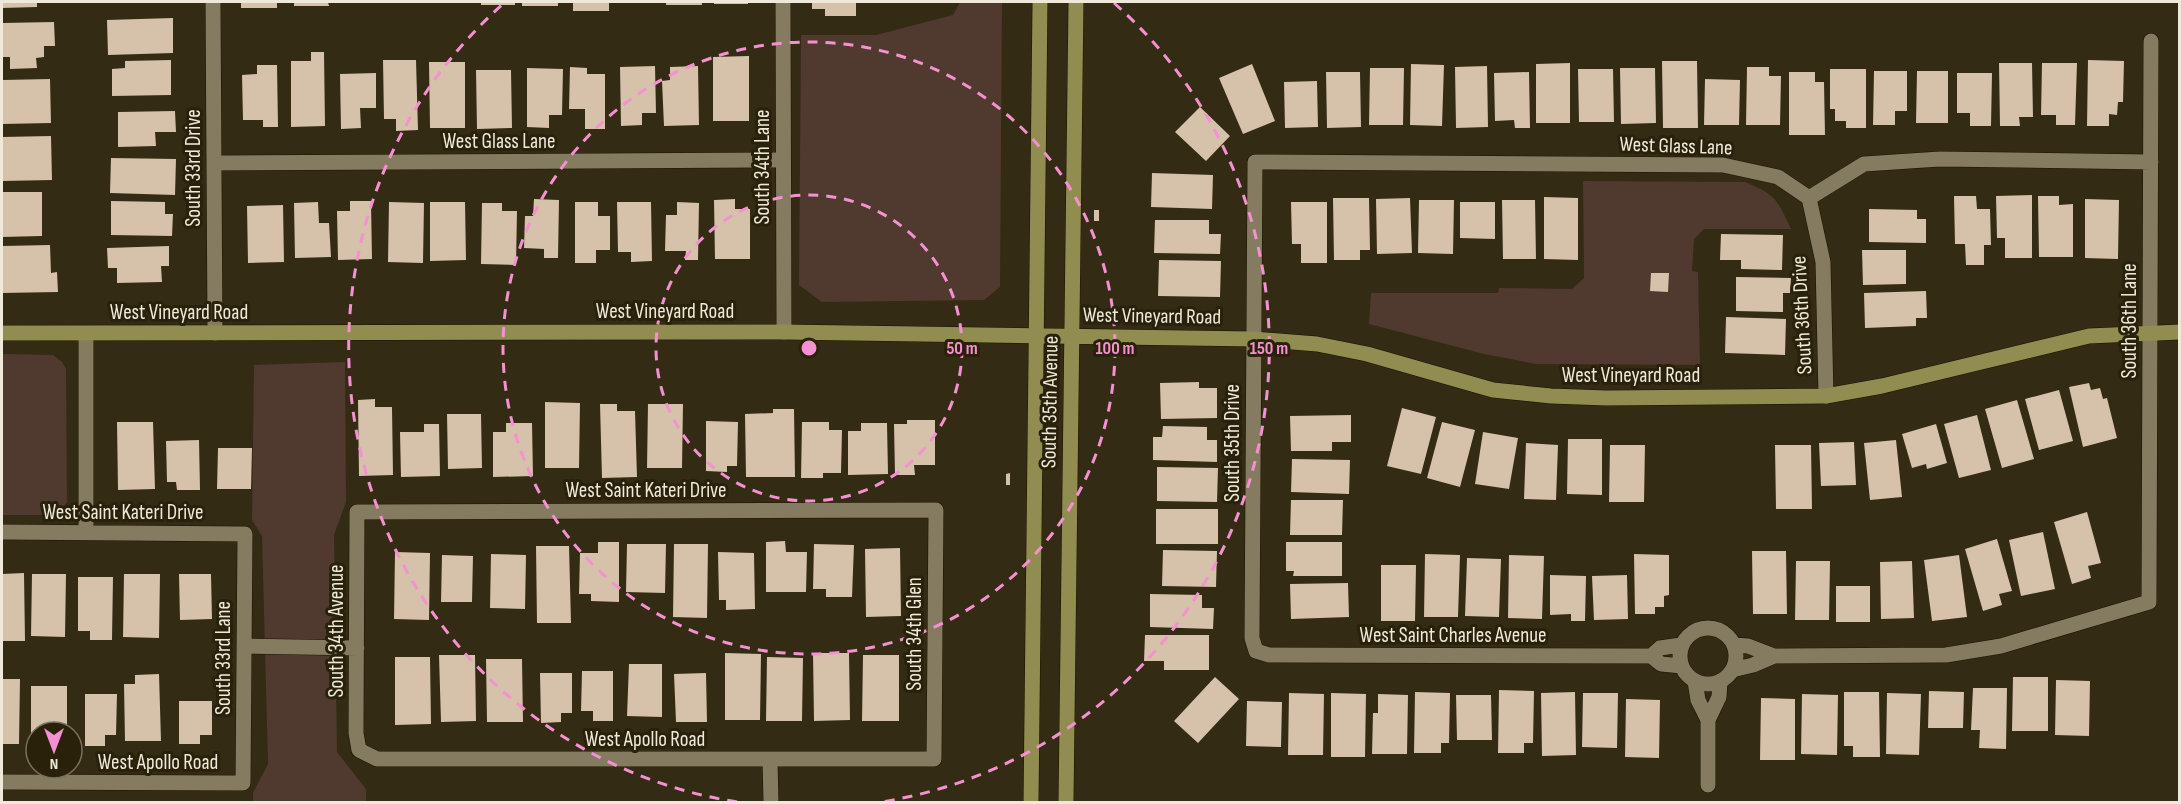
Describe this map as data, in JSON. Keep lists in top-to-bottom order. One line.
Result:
{"streets":{"street":["West Glass Lane","South 34th Lane","South 33rd Drive","West Vineyard Road","South 36th Drive","South 36th Lane","South 35th Avenue","South 35th Drive","West Saint Kateri Drive","South 34th Avenue","South 34th Glen","West Saint Charles Avenue","South 33rd Lane","West Apollo Road"]},"crossings":[["West Glass Lane","South 34th Lane"],["West Glass Lane","South 33rd Drive"],["West Glass Lane","South 36th Drive"],["West Glass Lane","South 35th Drive"],["South 34th Lane","West Vineyard Road"],["South 33rd Drive","West Vineyard Road"],["West Vineyard Road","South 36th Drive"],["West Vineyard Road","South 36th Lane"],["West Vineyard Road","South 35th Avenue"],["West Vineyard Road","South 35th Drive"],["South 35th Drive","West Saint Charles Avenue"],["West Saint Kateri Drive","South 34th Avenue"],["West Saint Kateri Drive","South 34th Glen"],["West Saint Kateri Drive","South 33rd Lane"],["South 34th Avenue","West Apollo Road"],["South 34th Glen","West Apollo Road"],["South 33rd Lane","West Apollo Road"]],"north":"bottom","rings":["50 m","100 m","150 m"]}
